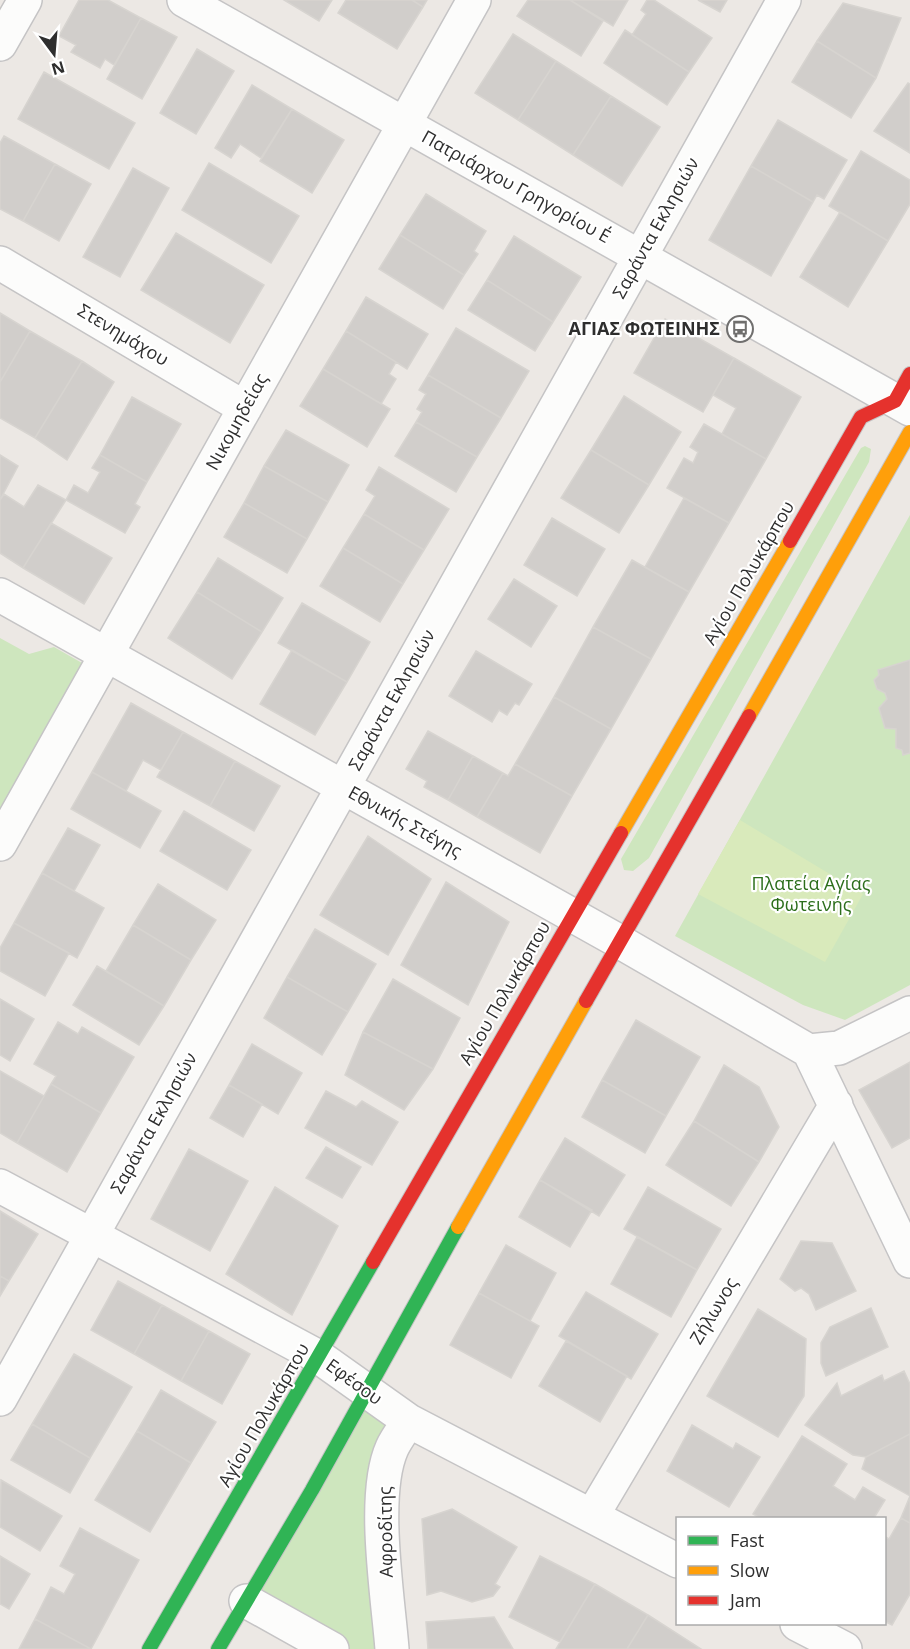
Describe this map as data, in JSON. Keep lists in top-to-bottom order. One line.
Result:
{"streets":{"street":["Πατριάρχου Γρηγορίου Ε΄","Σαράντα Εκλησιών","Στενημάχου","Νικομηδείας","Αγίου Πολυκάρπου","Εθνικής Στέγης","Ζήλωνος","Εφέσου","Αφροδίτης"]},"crossings":[["Πατριάρχου Γρηγορίου Ε΄","Σαράντα Εκλησιών"],["Πατριάρχου Γρηγορίου Ε΄","Νικομηδείας"],["Πατριάρχου Γρηγορίου Ε΄","Αγίου Πολυκάρπου"],["Σαράντα Εκλησιών","Εθνικής Στέγης"],["Σαράντα Εκλησιών","Εφέσου"],["Στενημάχου","Νικομηδείας"],["Νικομηδείας","Εθνικής Στέγης"],["Αγίου Πολυκάρπου","Εθνικής Στέγης"],["Αγίου Πολυκάρπου","Εφέσου"],["Ζήλωνος","Εφέσου"],["Εφέσου","Αφροδίτης"]],"parks":["Πλατεία Αγίας Φωτεινής"],"places":{"bus stop":["ΑΓΙΑΣ ΦΩΤΕΙΝΗΣ"]},"legend":["Fast","Slow","Jam"],"north":"bottom"}
